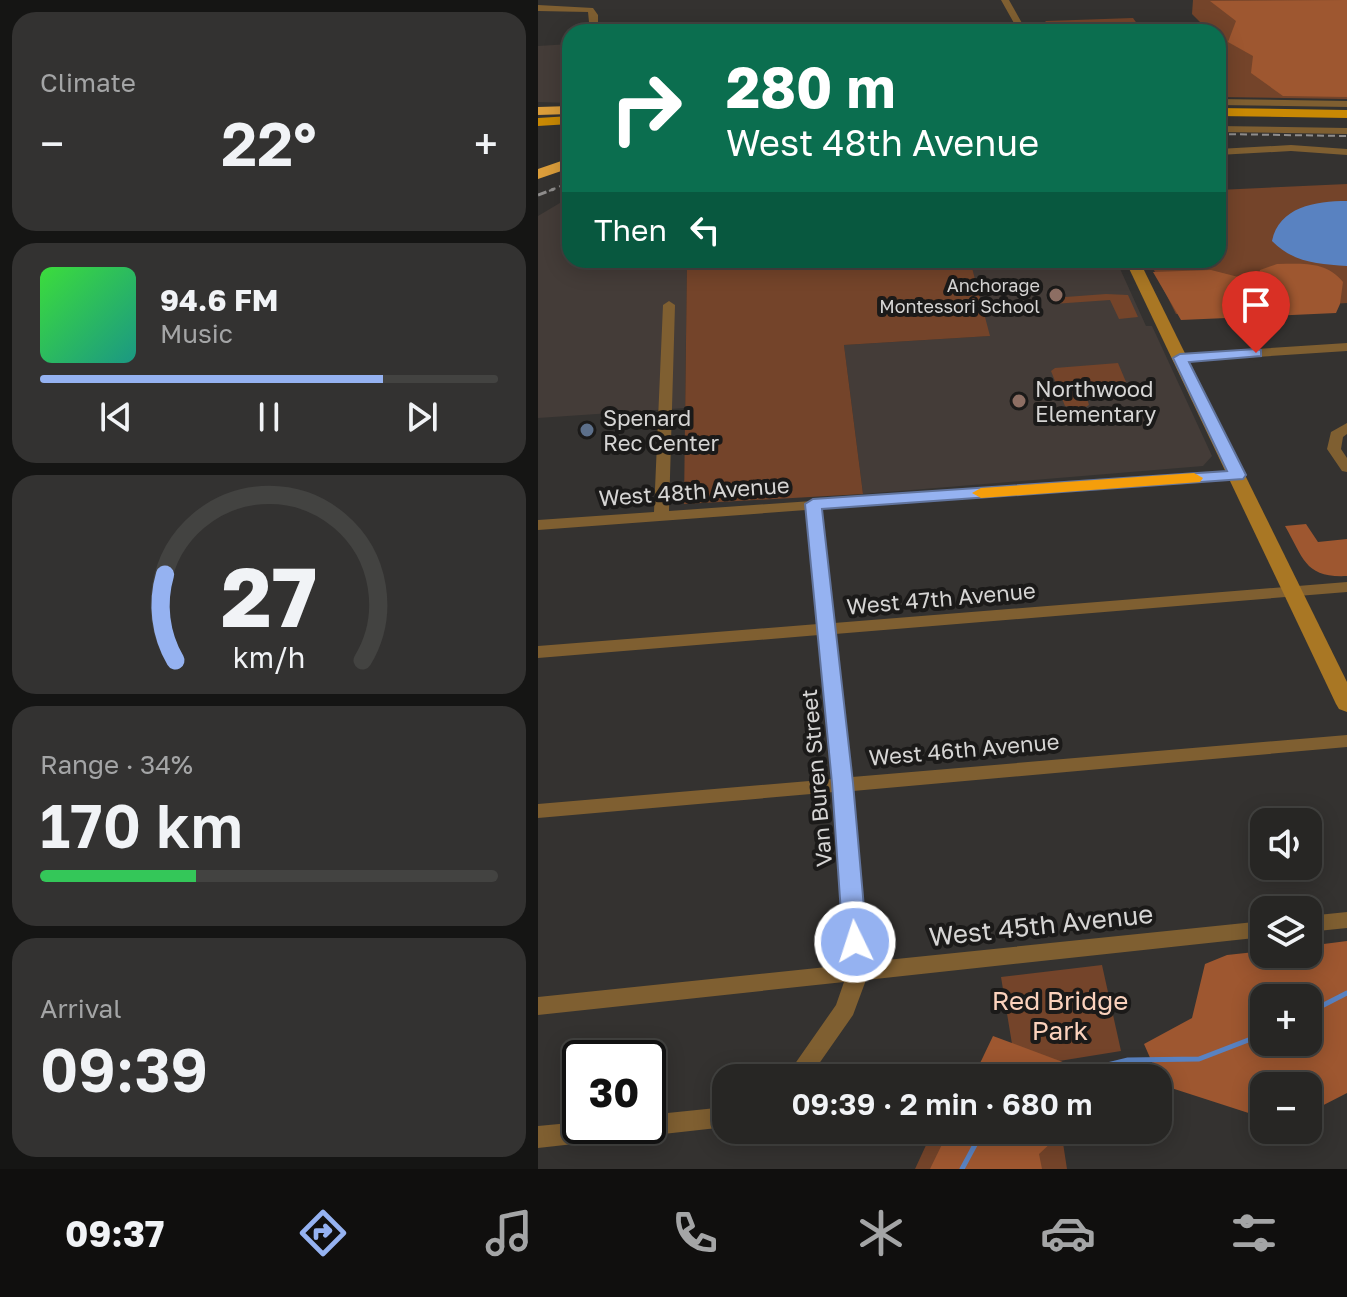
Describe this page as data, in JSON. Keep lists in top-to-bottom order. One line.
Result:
{"streets":{"street":["West 48th Avenue","West 47th Avenue","West 46th Avenue","Van Buren Street","West 45th Avenue"]},"crossings":[["West 48th Avenue","Van Buren Street"],["West 47th Avenue","Van Buren Street"],["West 46th Avenue","Van Buren Street"],["Van Buren Street","West 45th Avenue"]],"parks":["Red Bridge Park"],"places":["Anchorage Montessori School","Northwood Elementary","Spenard Rec Center"],"page":{"tile":["Climate",["Range · 34%","170 km"],["Arrival","09:39"]],"turn":["280 m","West 48th Avenue"],"heat":["−","22°","+"],"then":"Then","song":["94.6 FM","Music"],"map_buttons":["+","−"],"limit":"30","trip":"09:39 · 2 min · 680 m","tabs":"09:37","gauge":["27","km/h"]}}
